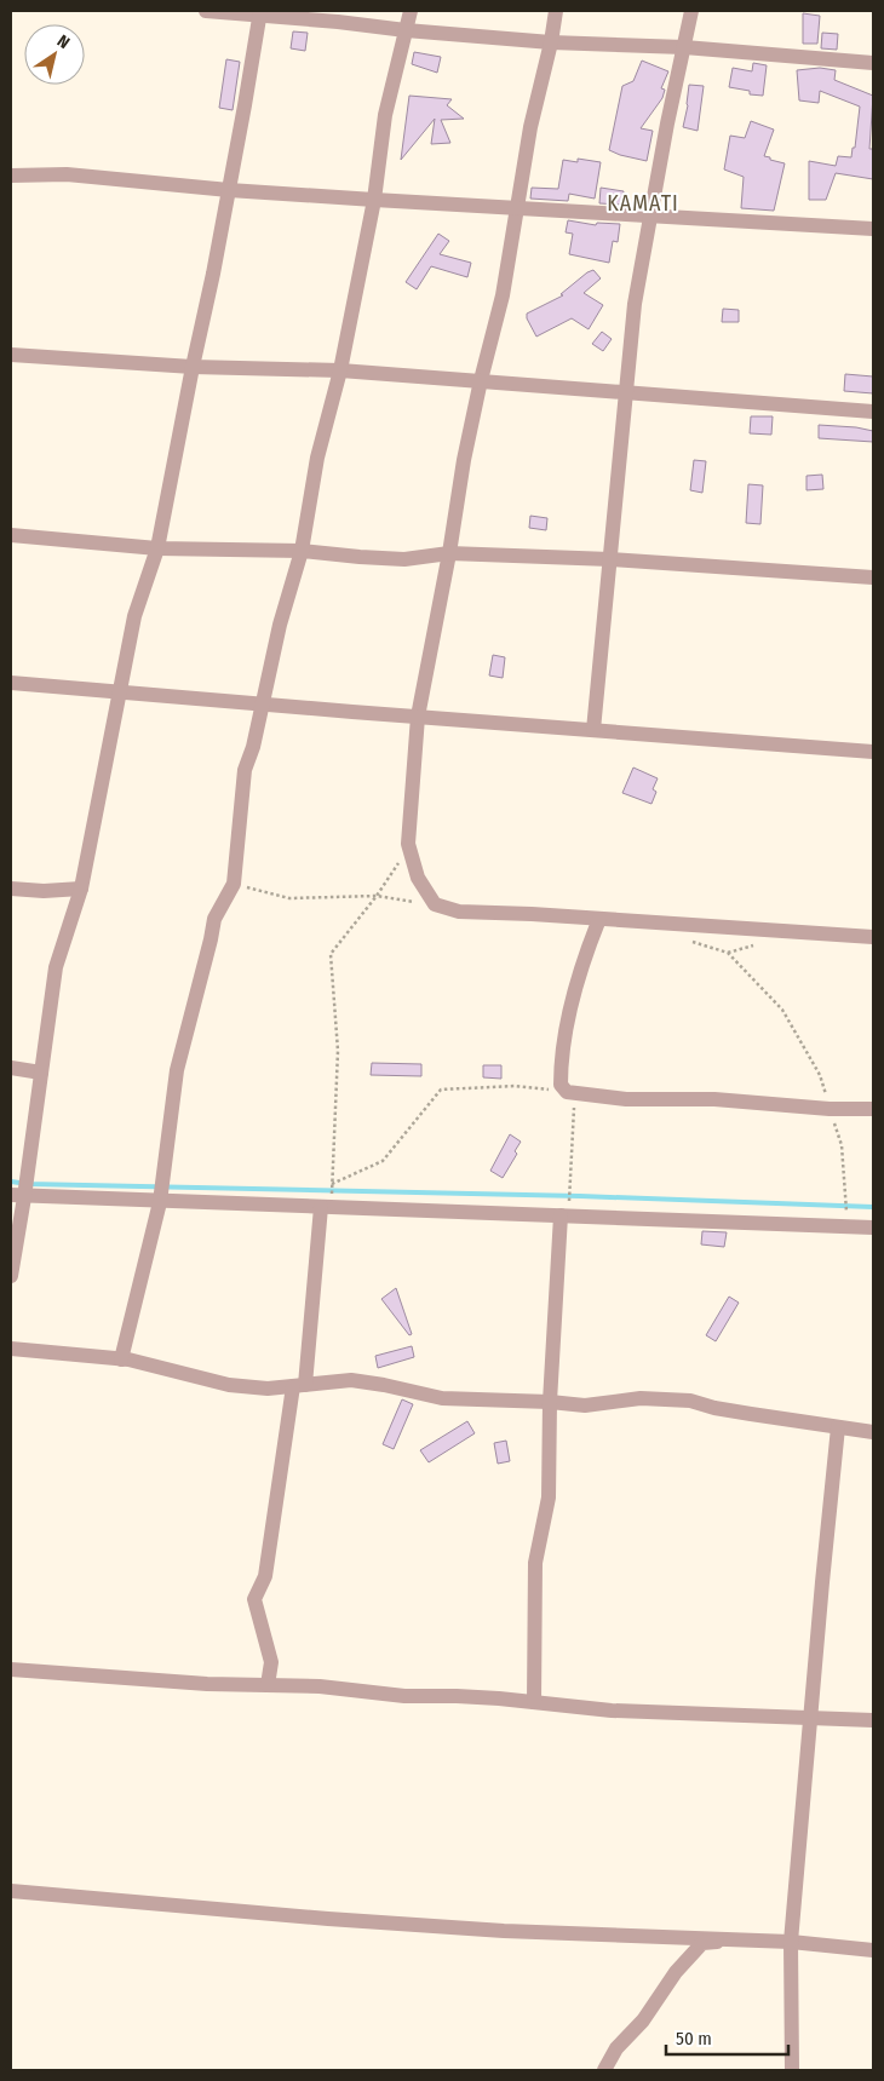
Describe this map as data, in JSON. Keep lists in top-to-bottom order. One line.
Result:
{"districts":["KAMATI"],"scale_bar":"50 m","north":"top right"}
